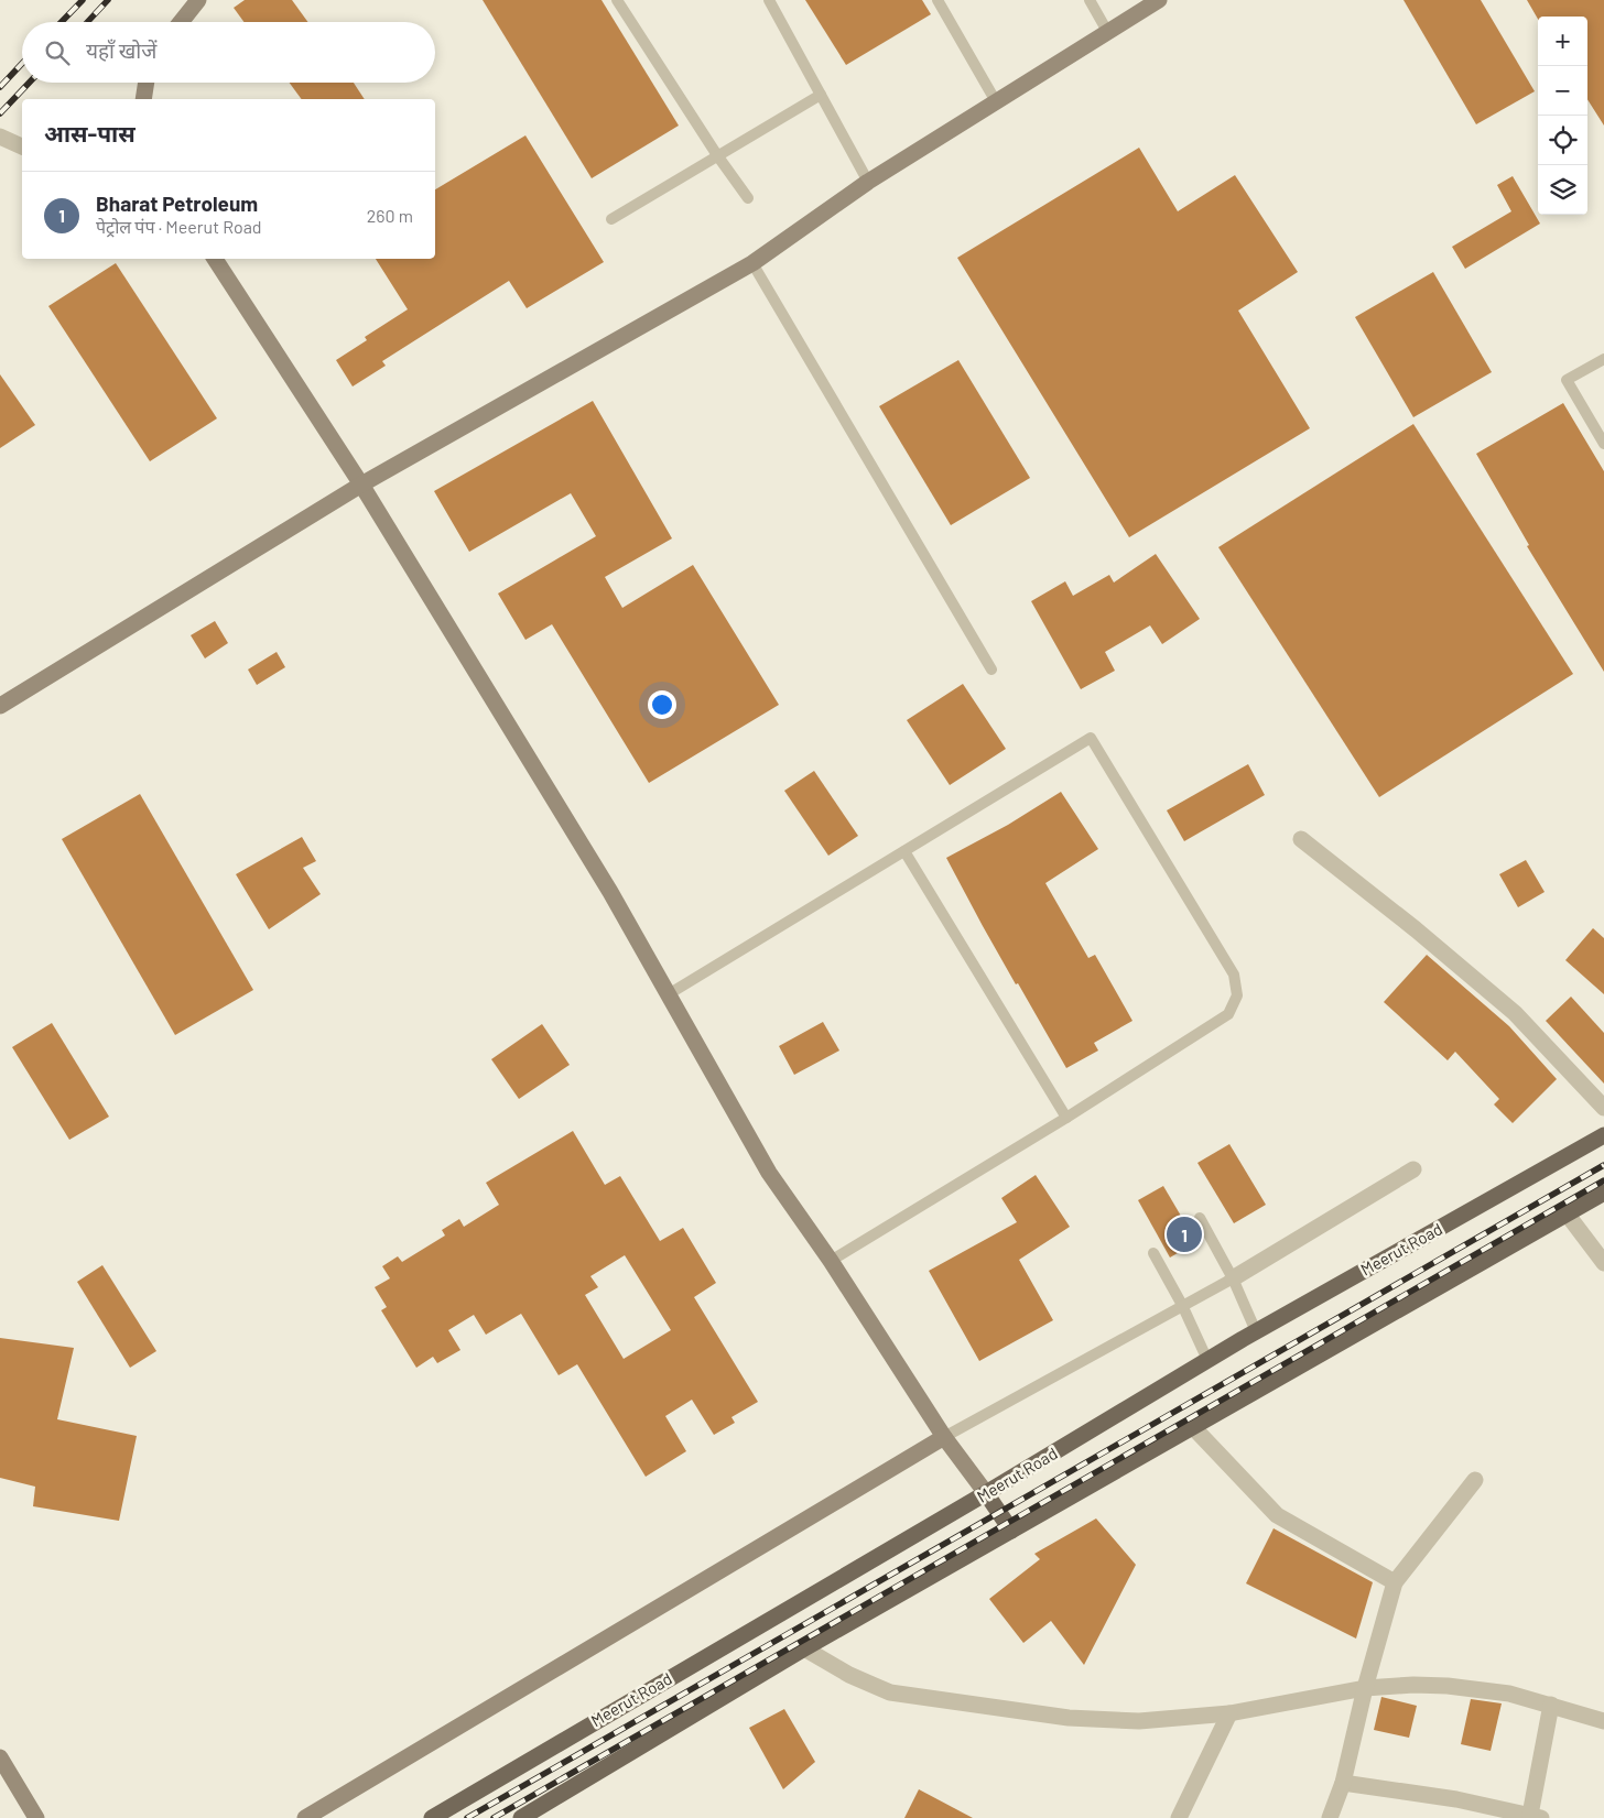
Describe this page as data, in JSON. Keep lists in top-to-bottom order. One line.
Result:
{"streets":{"main road":["Meerut Road"]},"page":{"map_buttons":["+","−"],"search":"यहाँ खोजें","heading":"आस-पास","list":[{"mark":"1","name":"Bharat Petroleum","note":"पेट्रोल पंप · Meerut Road","value":"260 m"}],"pins":"1"}}
